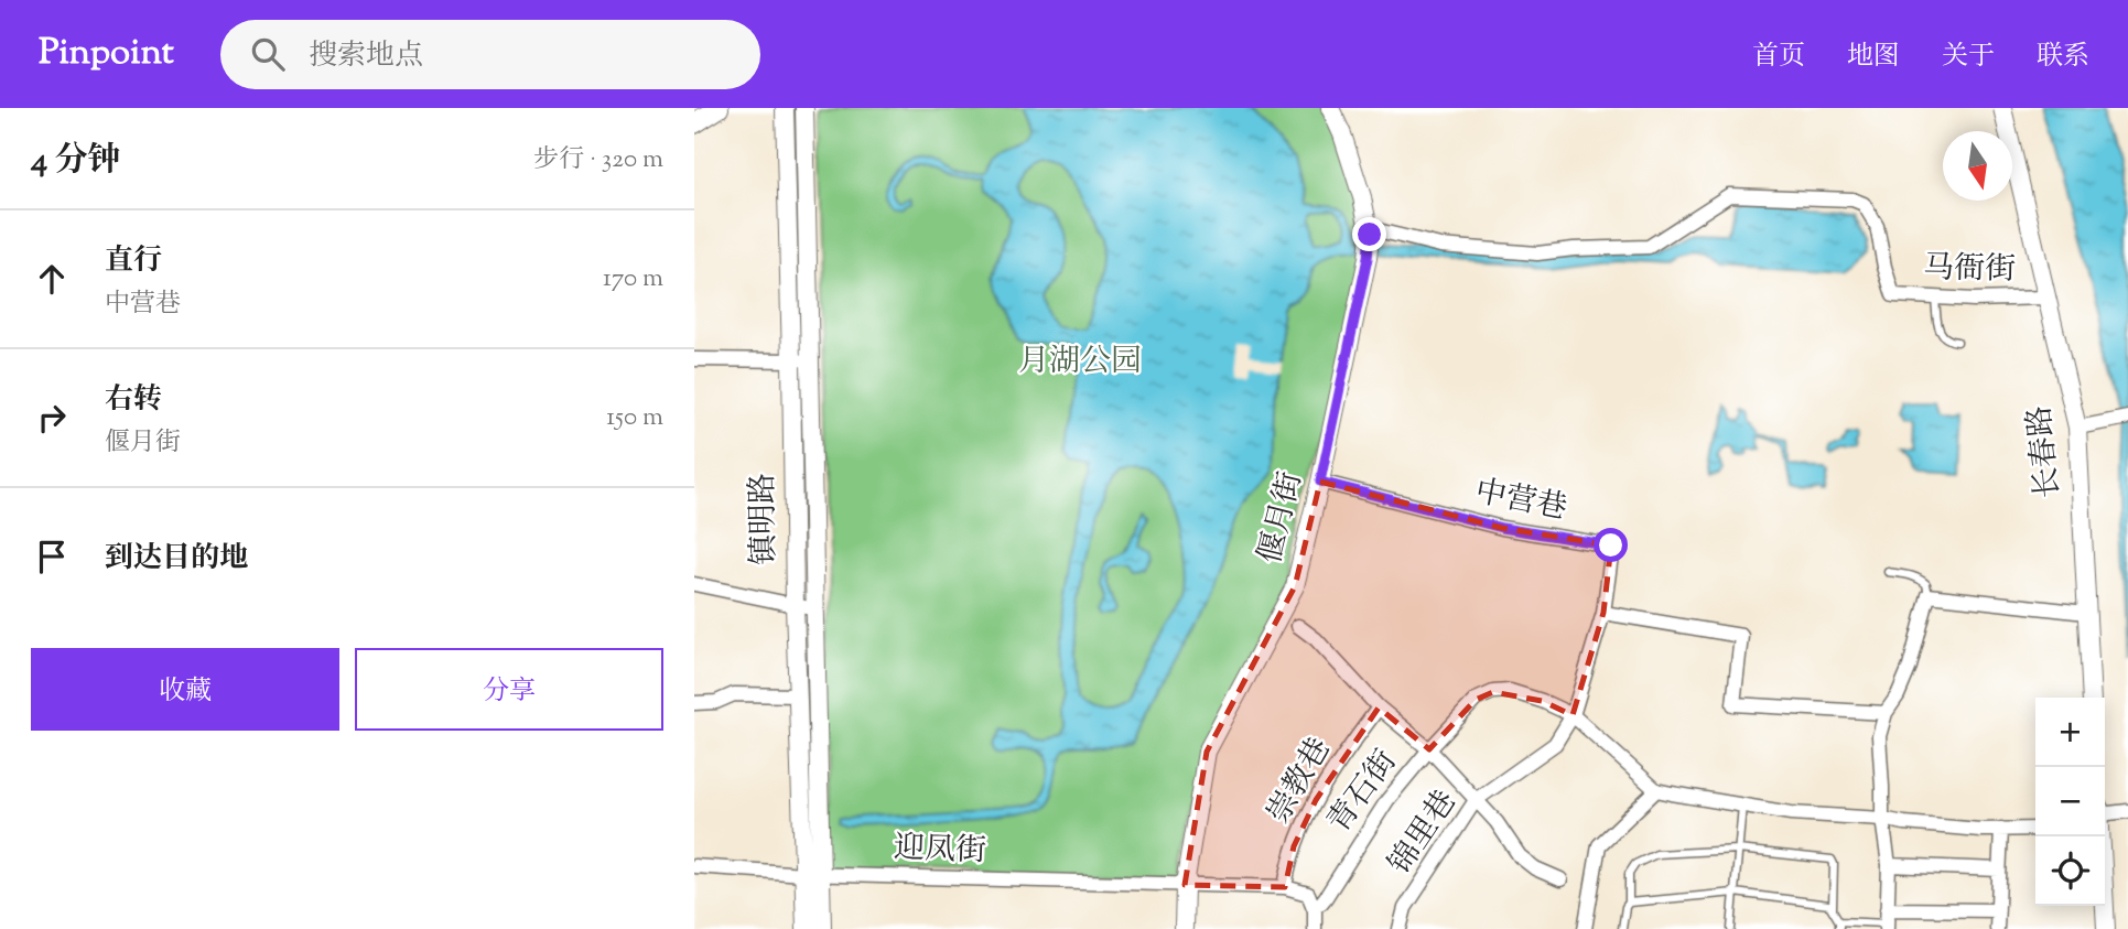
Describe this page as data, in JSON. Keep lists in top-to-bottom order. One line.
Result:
{"streets":{"main road":["长春路","偃月街","镇明路"],"street":["马衙街","中营巷","崇教巷","青石街","锦里巷","迎凤街"]},"crossings":[["马衙街","长春路"],["马衙街","偃月街"],["中营巷","偃月街"],["中营巷","锦里巷"],["偃月街","迎凤街"],["镇明路","迎凤街"],["崇教巷","迎凤街"],["青石街","锦里巷"]],"parks":["月湖公园"],"north":"bottom","page":{"header":"Pinpoint","search":"搜索地点","nav":["首页","地图","关于","联系"],"heading":["4 分钟","步行 · 320 m"],"list":[["直行","中营巷","170 m"],["右转","偃月街","150 m"],"到达目的地"],"buttons":["收藏","分享"],"map_buttons":["+","−"]}}
